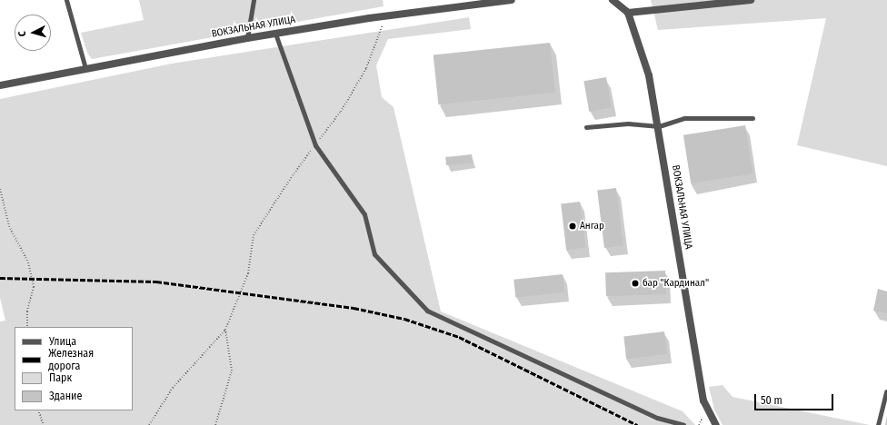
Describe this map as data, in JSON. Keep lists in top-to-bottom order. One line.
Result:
{"streets":{"street":["ВОКЗАЛЬНАЯ УЛИЦА"]},"places":["Ангар","бар \"Кардинал\""],"legend":["Улица","Железная дорога","Парк","Здание"],"scale_bar":"50 m","north":"left"}
